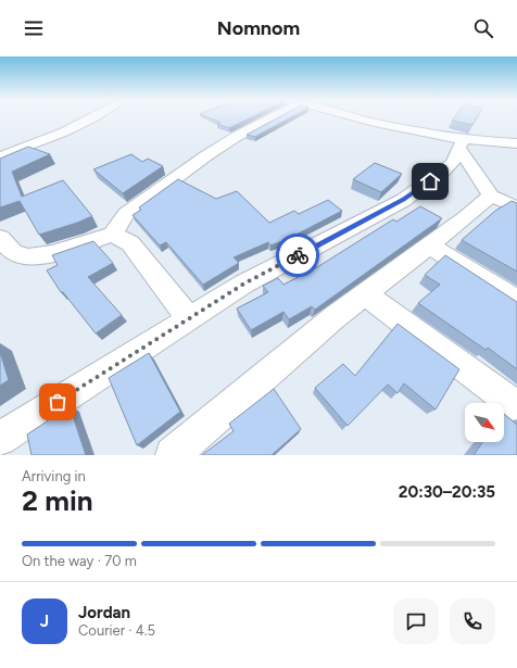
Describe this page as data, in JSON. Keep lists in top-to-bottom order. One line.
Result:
{"north":"bottom right","page":{"header":"Nomnom","heading":["2 min","Arriving in","20:30–20:35"],"panel":["Jordan","Courier · 4.5"],"bar":"On the way · 70 m","round":"J"}}
